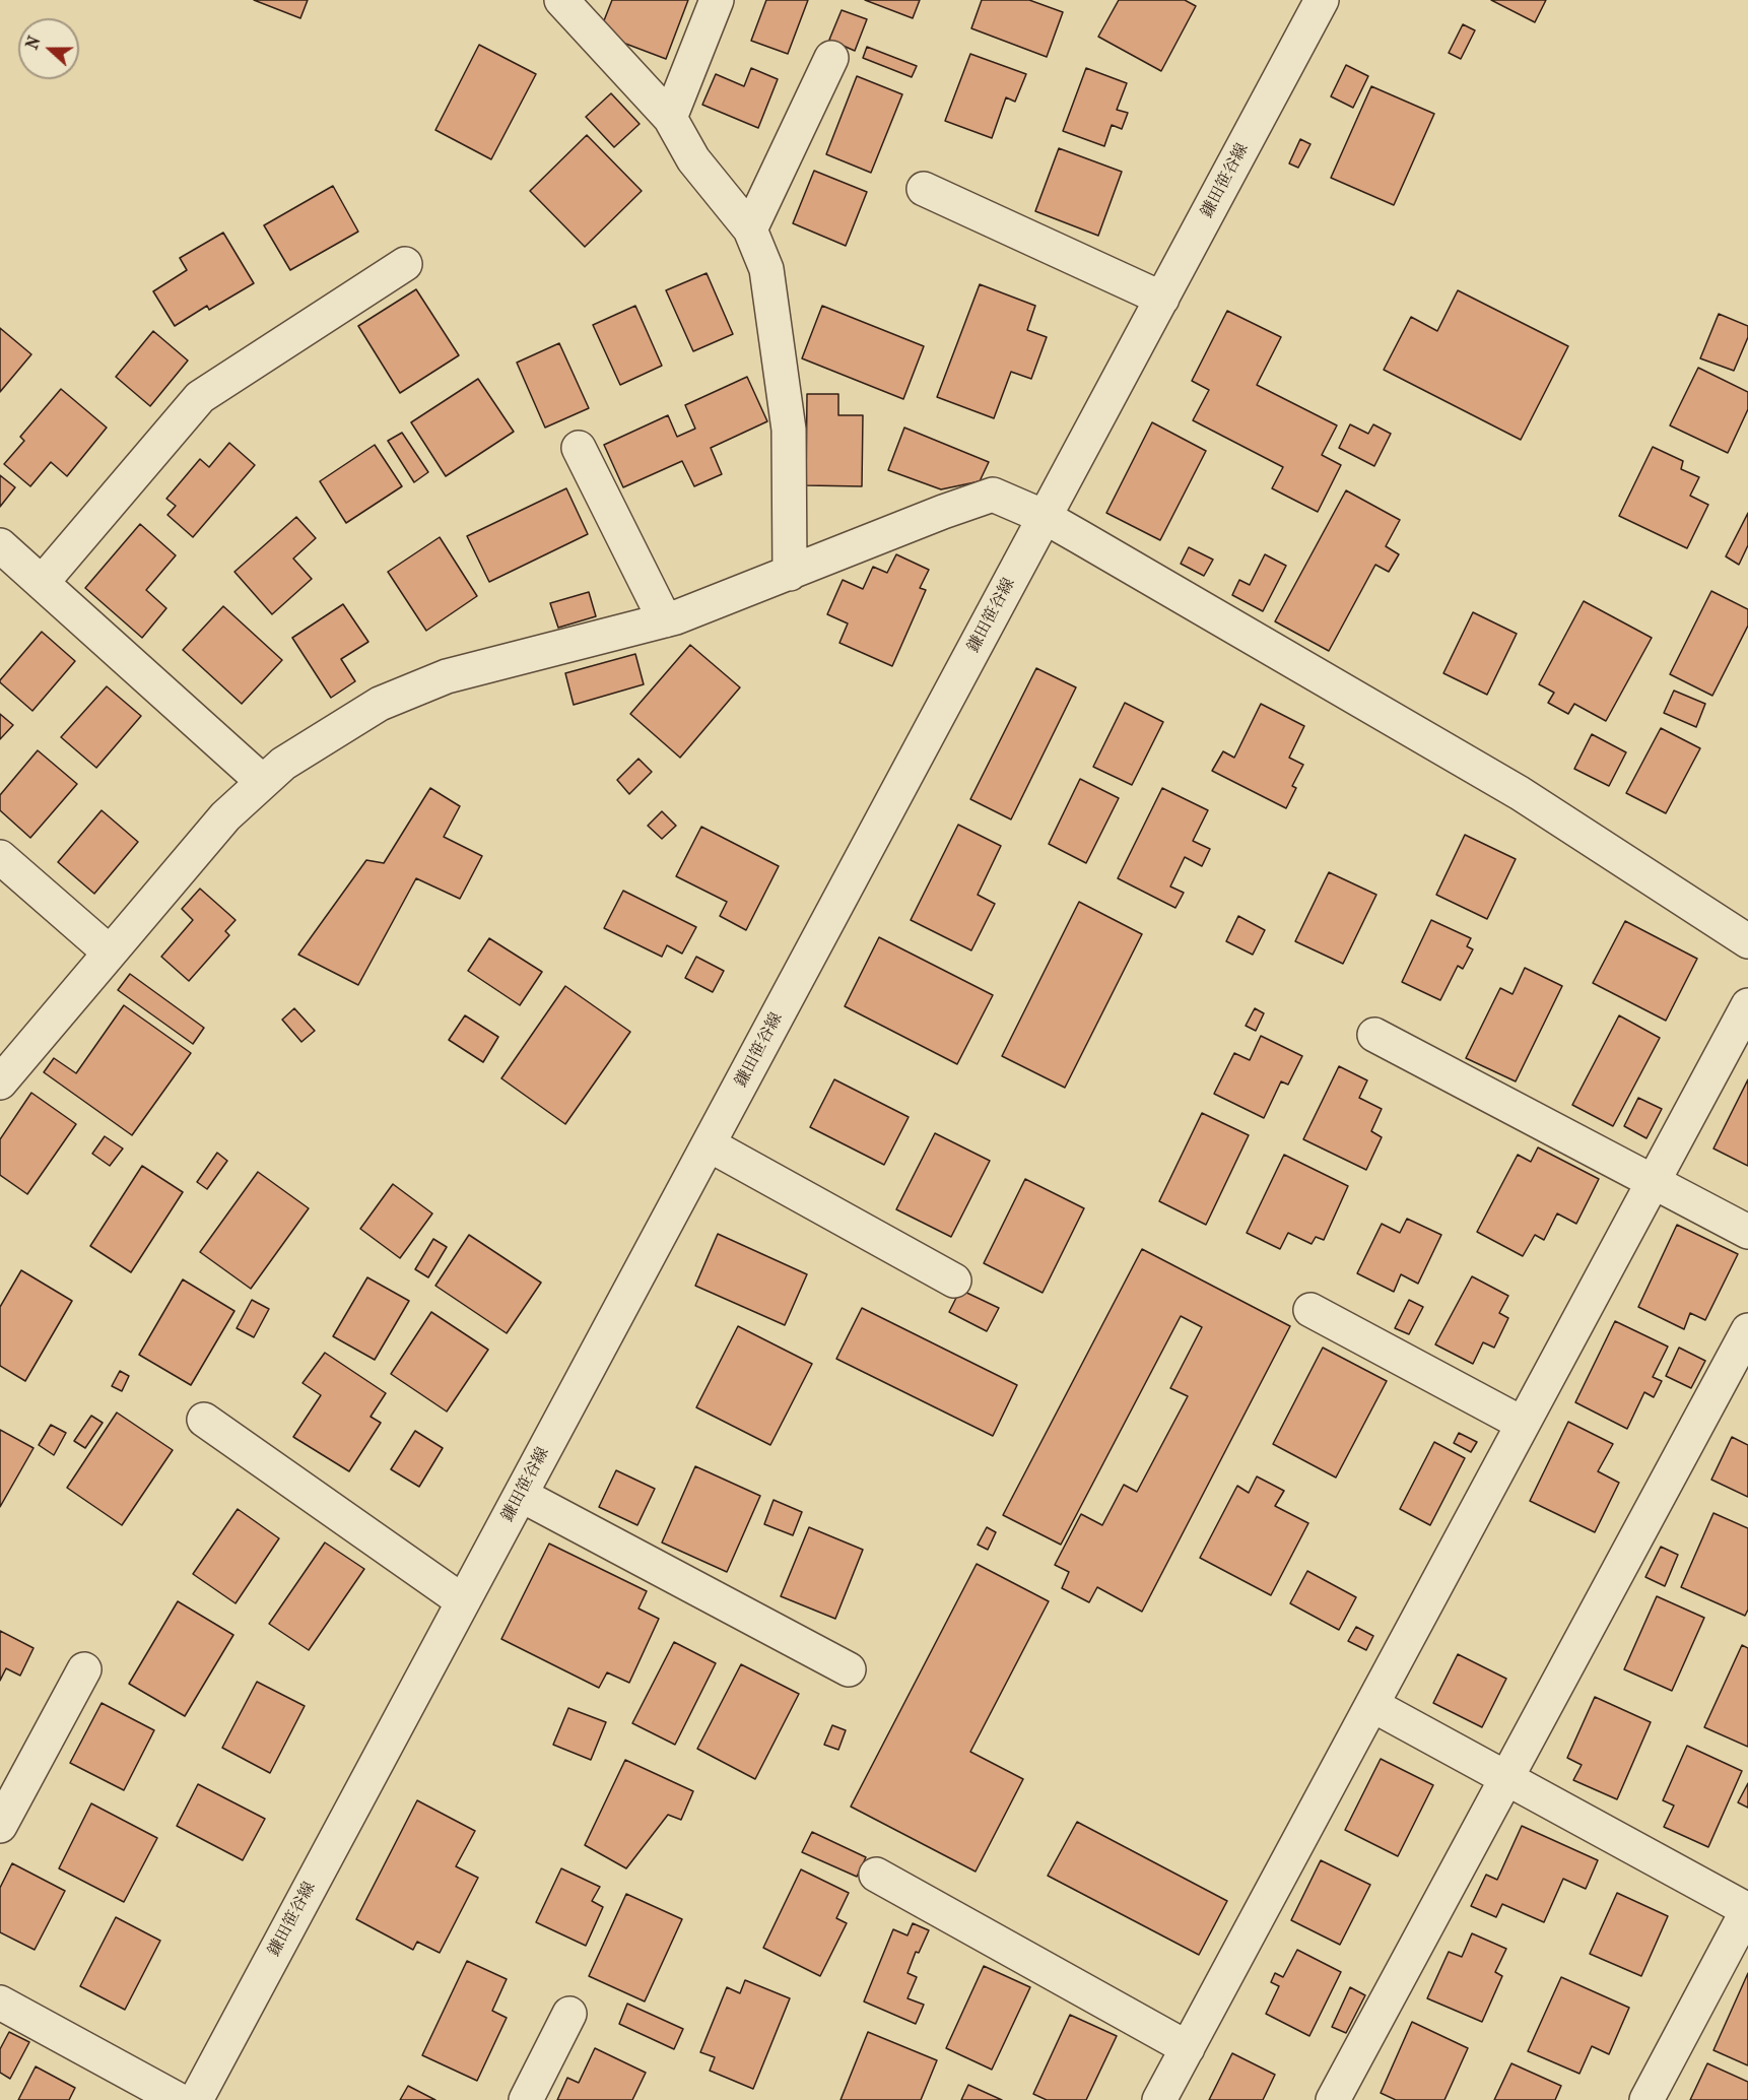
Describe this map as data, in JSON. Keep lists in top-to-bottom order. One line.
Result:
{"streets":{"street":["鎌田笹谷線"]},"north":"left"}
